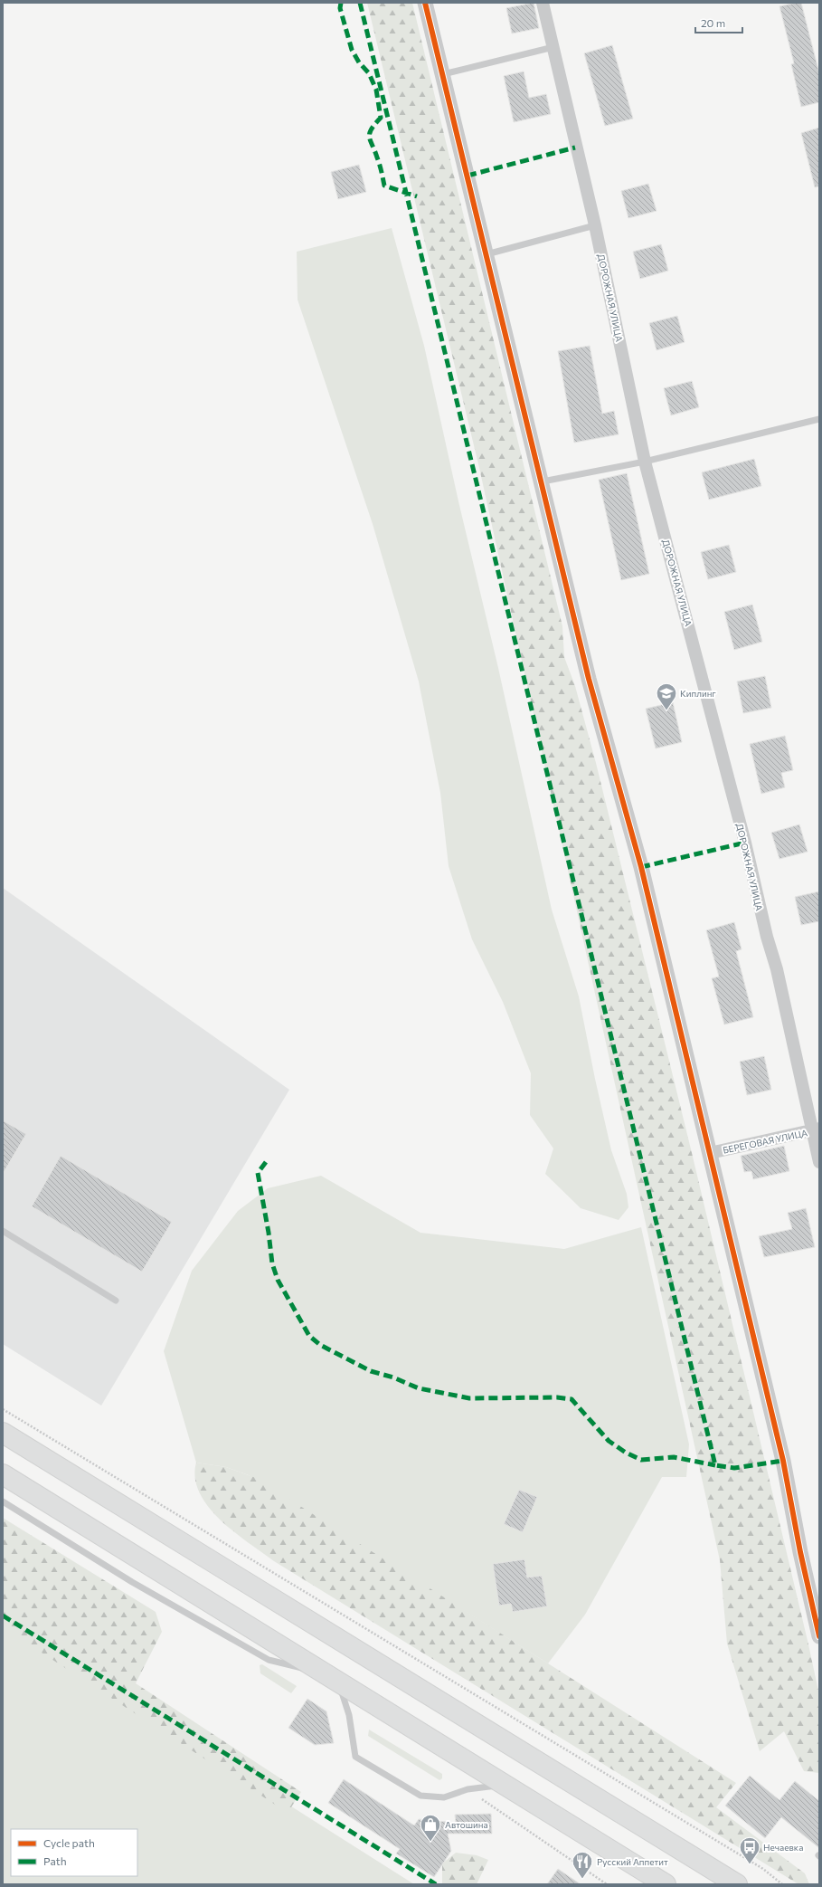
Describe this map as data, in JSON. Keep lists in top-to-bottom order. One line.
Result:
{"streets":{"street":["ДОРОЖНАЯ УЛИЦА","БЕРЕГОВАЯ УЛИЦА"]},"crossings":[["ДОРОЖНАЯ УЛИЦА","БЕРЕГОВАЯ УЛИЦА"]],"places":{"school or university":["Киплинг"],"shop":["Автошина"],"bus stop":["Нечаевка"],"restaurant":["Русский Аппетит"]},"legend":["Cycle path","Path"],"scale_bar":"20 m"}
